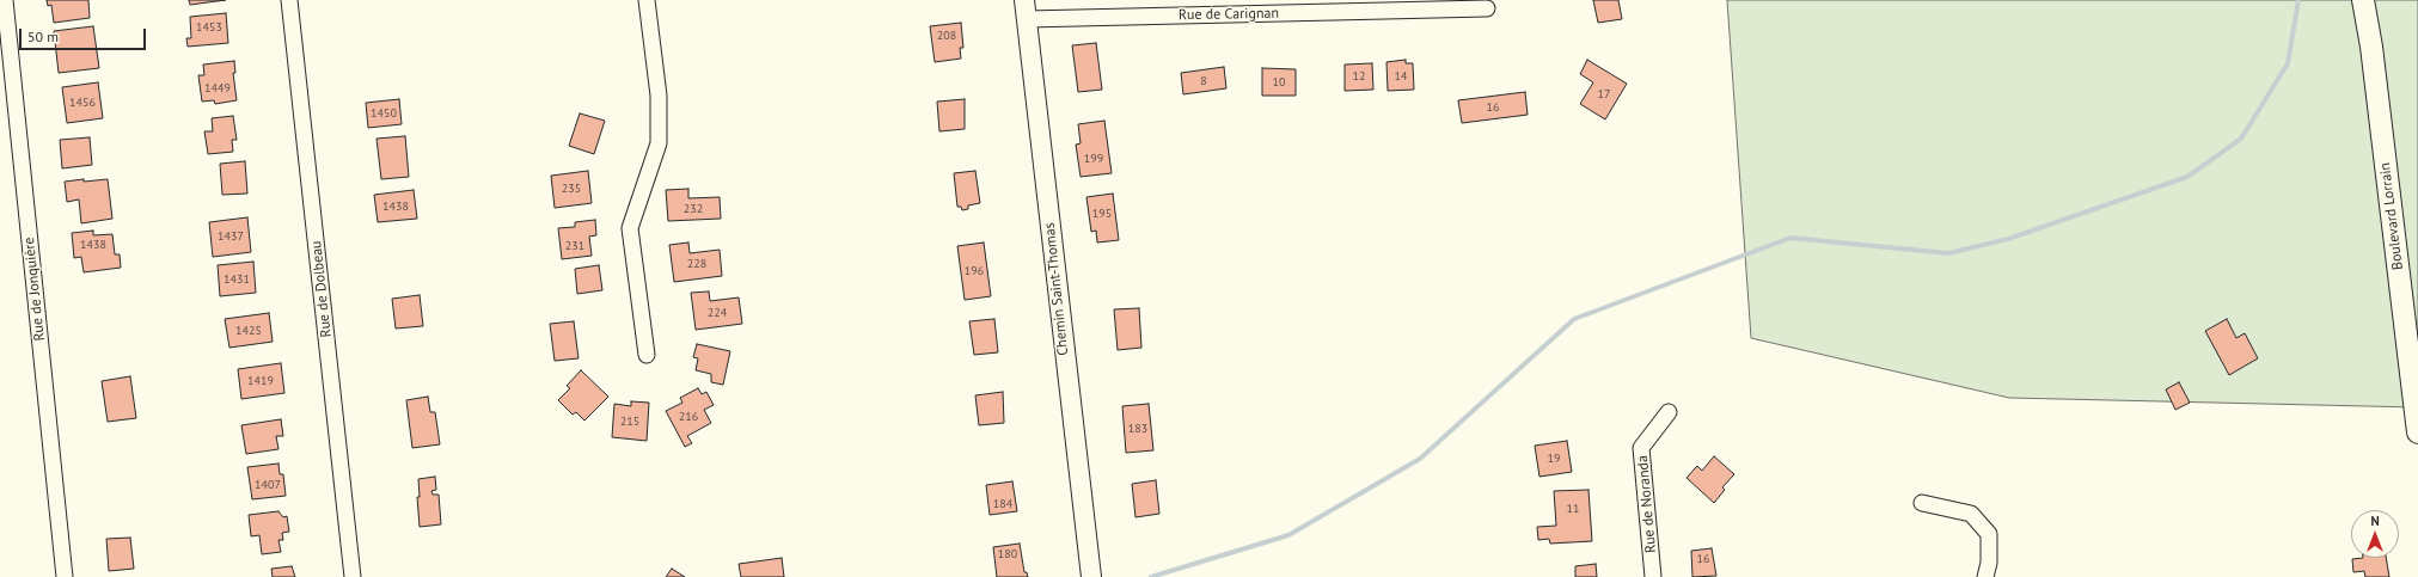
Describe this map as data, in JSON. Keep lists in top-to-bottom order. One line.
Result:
{"streets":{"main road":["Boulevard Lorrain"],"street":["Rue de Carignan","Rue de Jonquière","Rue de Dolbeau","Chemin Saint-Thomas","Rue de Noranda"]},"crossings":[["Rue de Carignan","Chemin Saint-Thomas"]],"house_numbers":["1453","208","12","14","8","10","1449","17","1456","16","1450","199","235","1438","232","195","1437","1438","231","228","196","1431","224","1425","1419","216","215","183","19","1407","184","11","180","16"],"scale_bar":"50 m","north":"top"}
